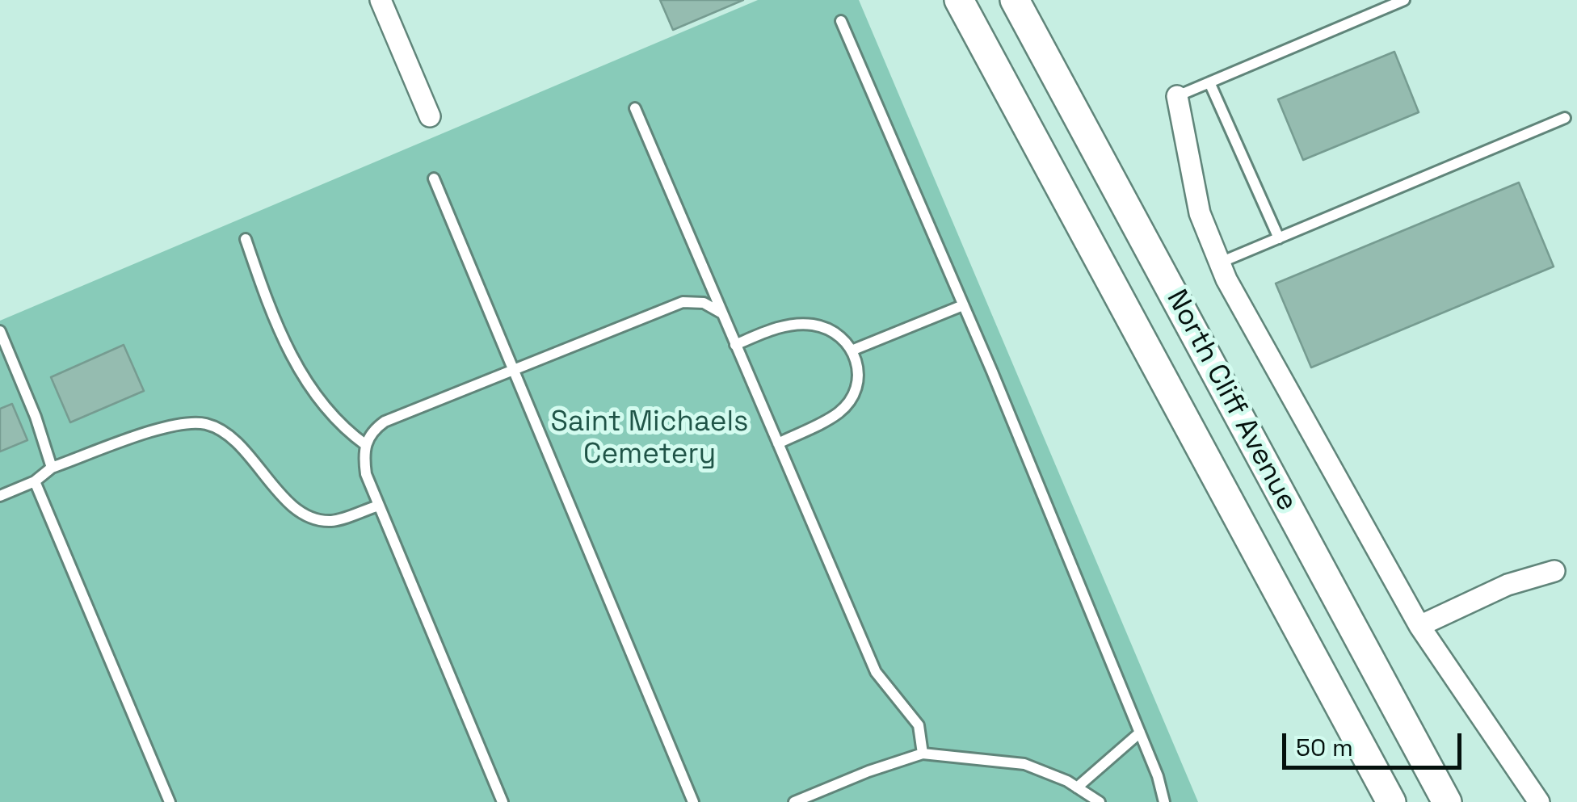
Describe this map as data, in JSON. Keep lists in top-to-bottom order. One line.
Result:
{"streets":{"main road":["North Cliff Avenue"]},"parks":["Saint Michaels Cemetery"],"scale_bar":"50 m"}
